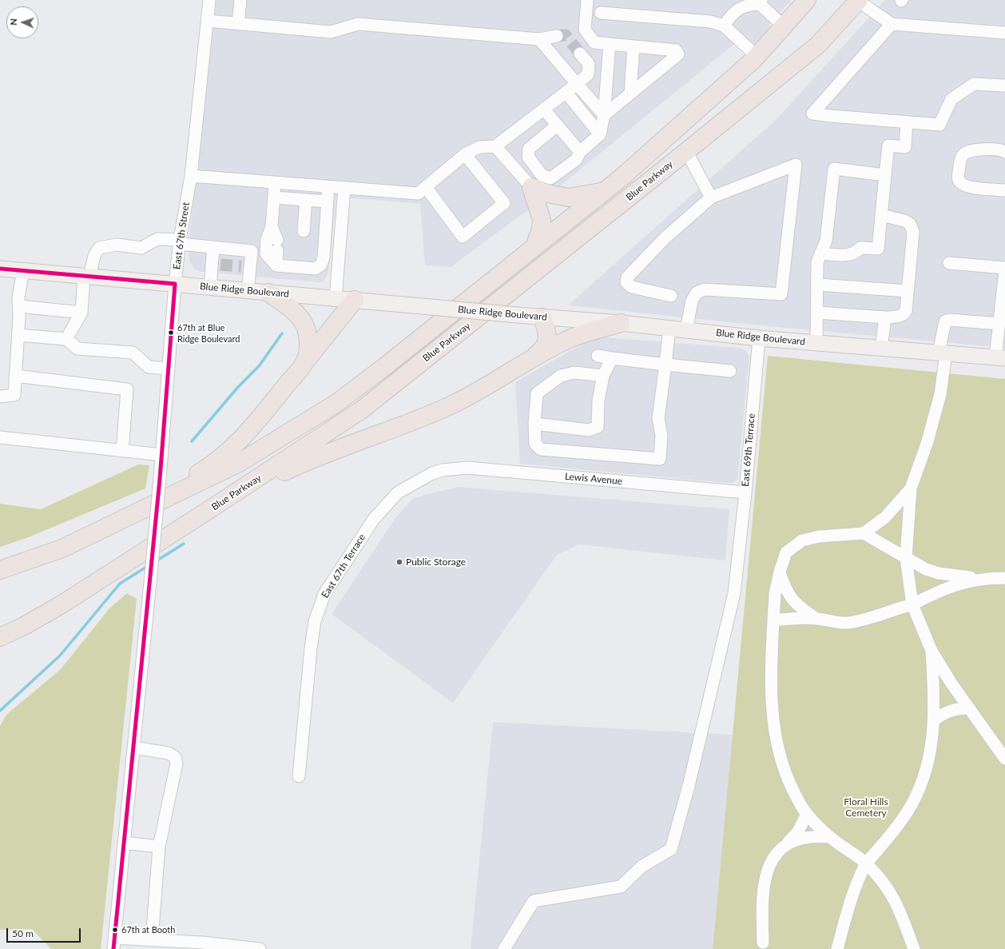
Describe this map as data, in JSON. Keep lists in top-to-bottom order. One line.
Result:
{"streets":{"highway":["Blue Parkway"],"main road":["Blue Ridge Boulevard"],"street":["East 67th Street","East 69th Terrace","Lewis Avenue","East 67th Terrace"]},"crossings":[["East 67th Street","Blue Ridge Boulevard"],["Blue Ridge Boulevard","East 69th Terrace"],["East 69th Terrace","Lewis Avenue"],["Lewis Avenue","East 67th Terrace"]],"parks":["Floral Hills Cemetery"],"places":["67th at Blue Ridge Boulevard","Public Storage","67th at Booth"],"scale_bar":"50 m","north":"left"}
